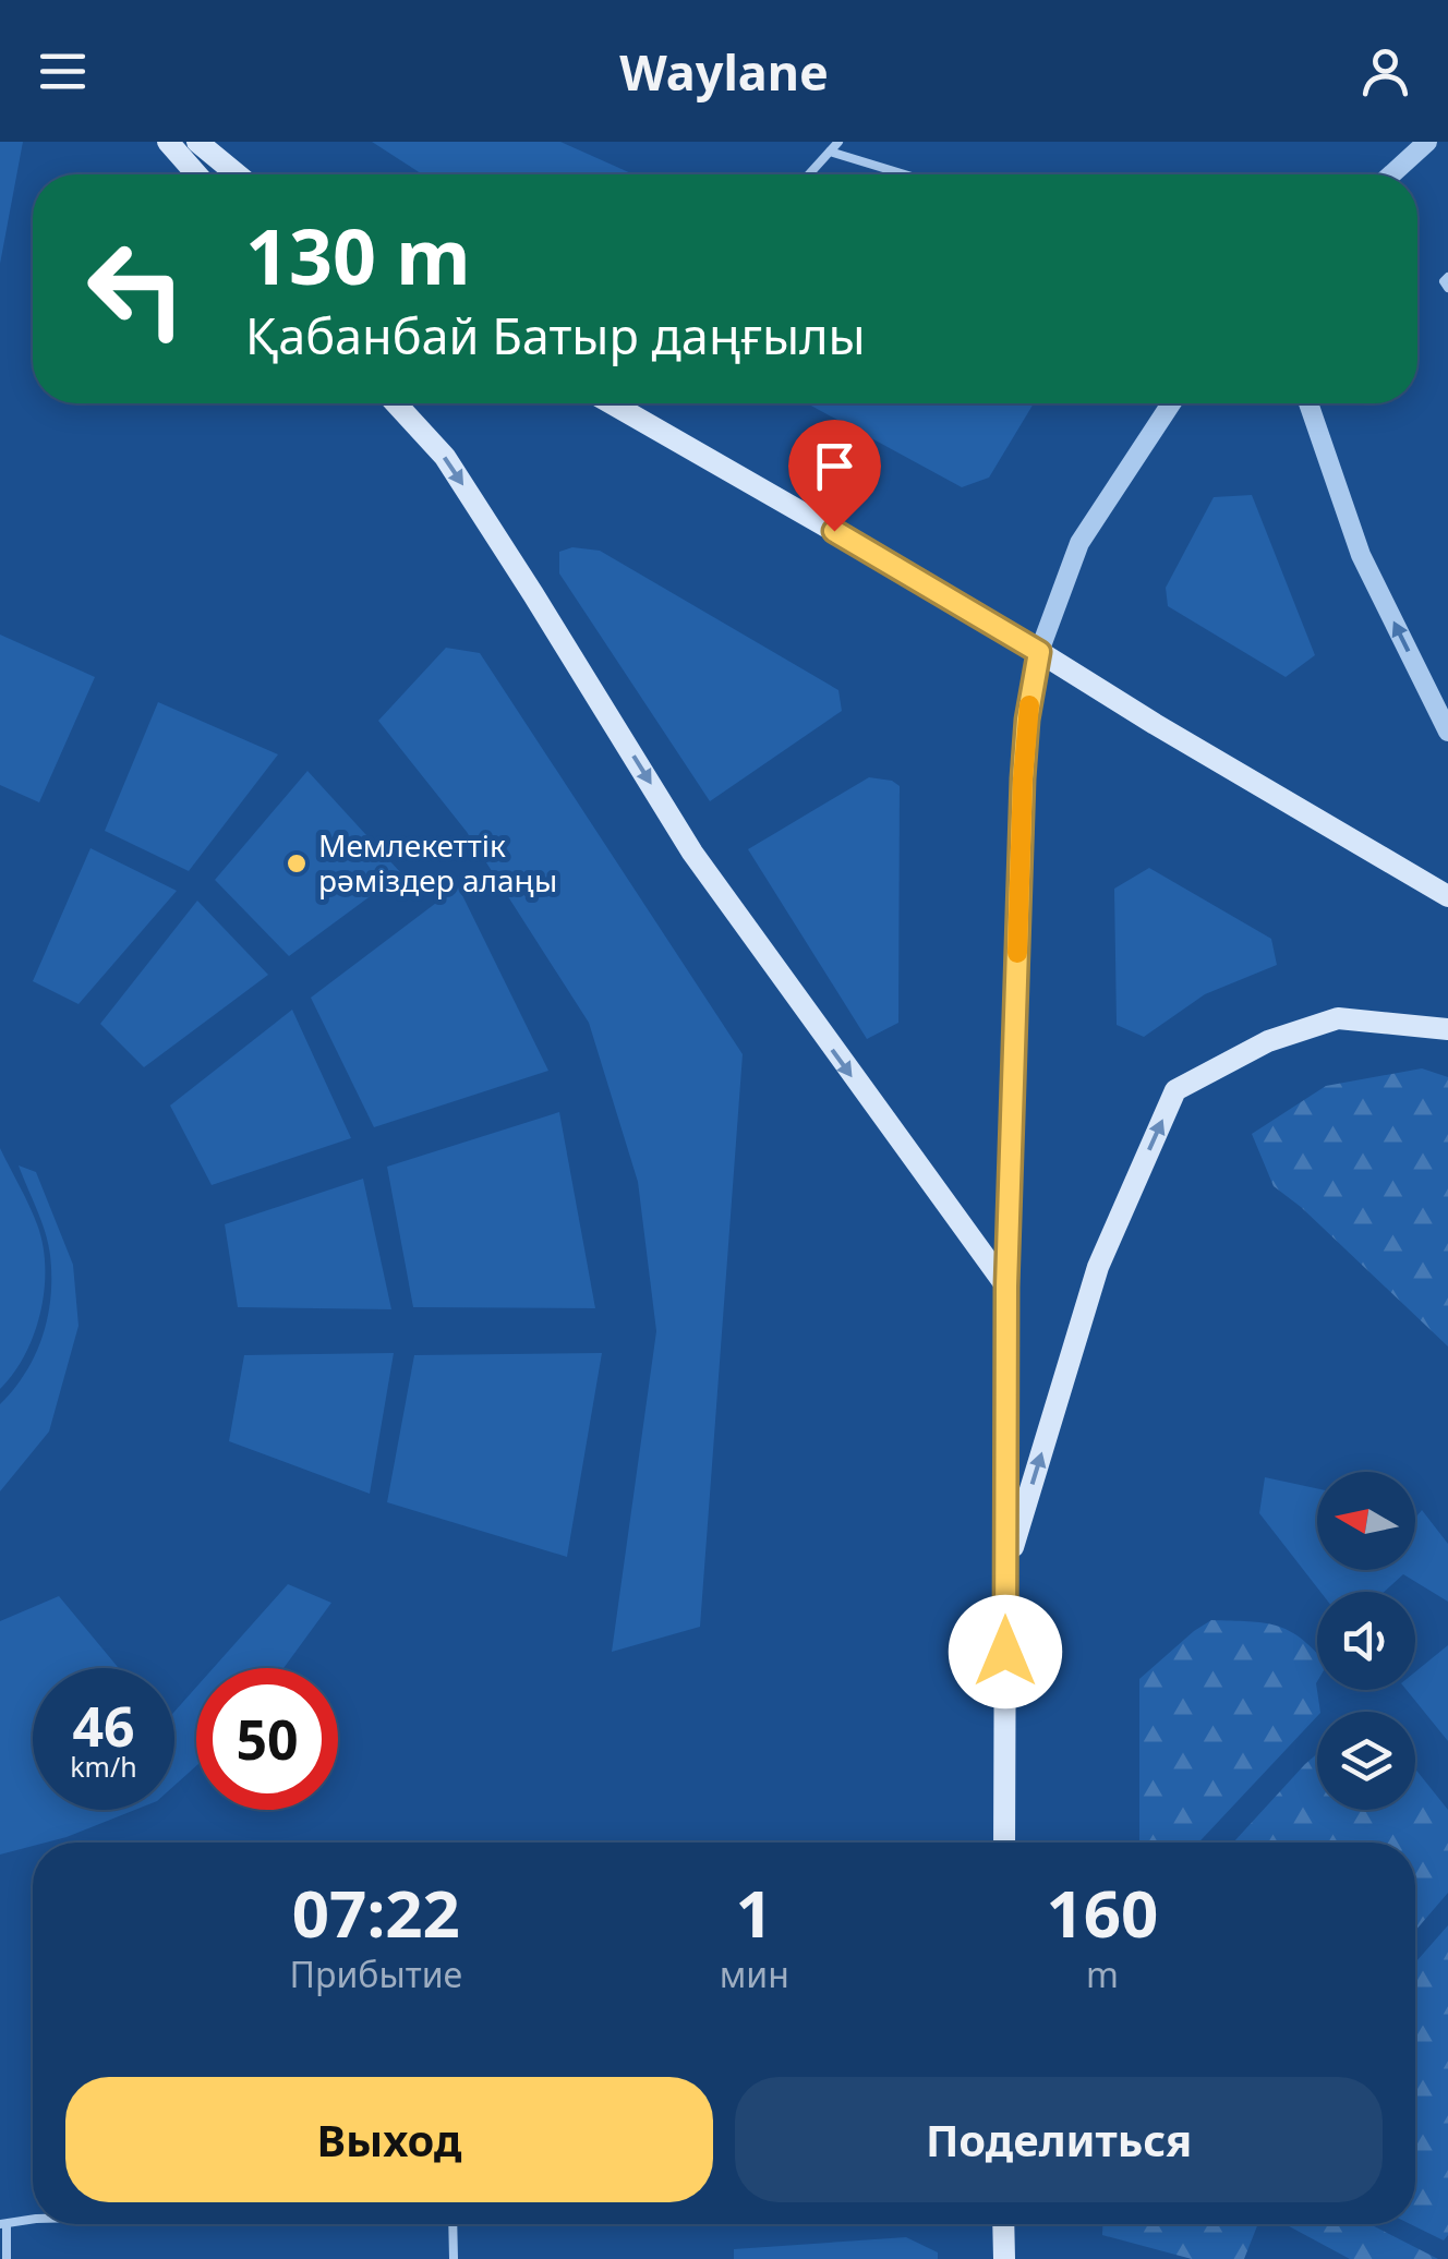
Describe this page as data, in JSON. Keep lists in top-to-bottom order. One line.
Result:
{"places":["Мемлекеттік рәміздер алаңы"],"north":"left","page":{"header":"Waylane","turn":["130 m","Қабанбай Батыр даңғылы"],"speed":"46 km/h","limit":"50","eta":["07:22","Прибытие","1","мин","160","m"],"buttons":["Выход","Поделиться"]}}
